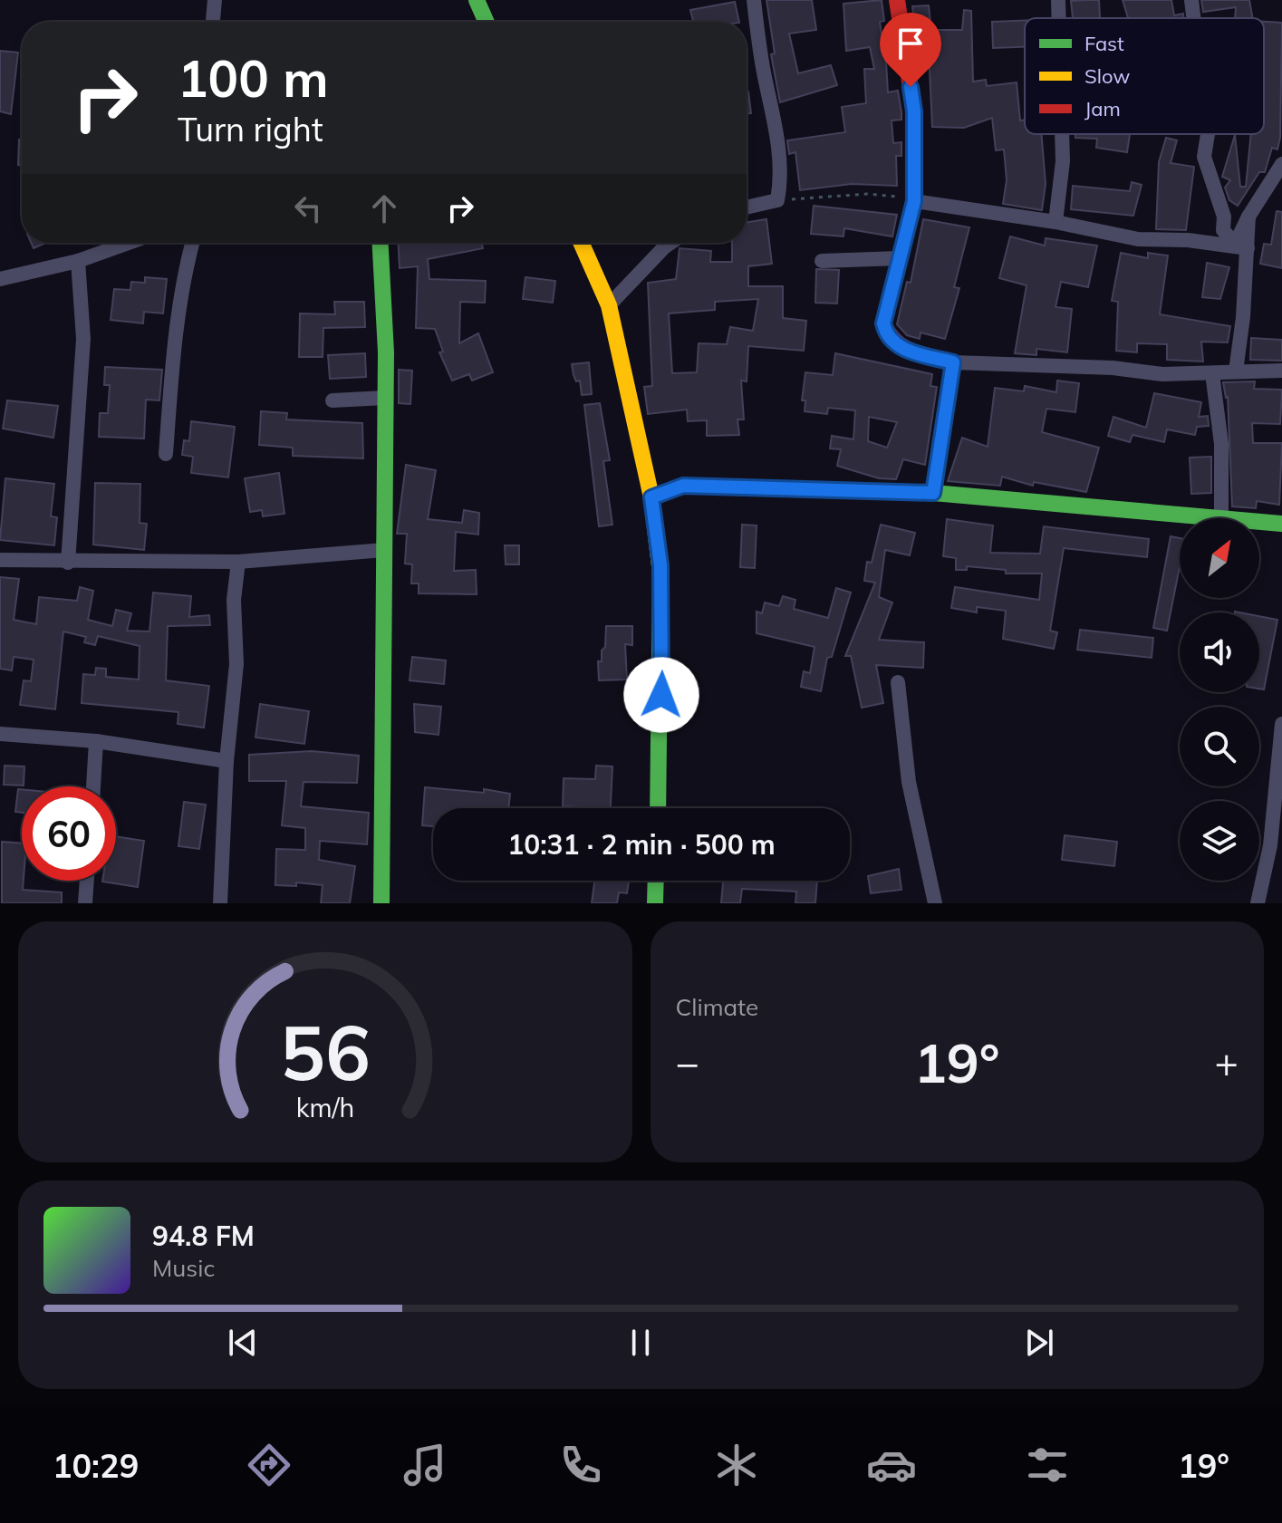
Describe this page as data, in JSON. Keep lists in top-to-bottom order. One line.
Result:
{"legend":["Fast","Slow","Jam"],"north":"top right","page":{"turn":["100 m","Turn right"],"limit":"60","trip":"10:31 · 2 min · 500 m","tile":"Climate","heat":["−","19°","+"],"song":["94.8 FM","Music"],"tabs":["10:29","19°"],"gauge":["56","km/h"]}}
